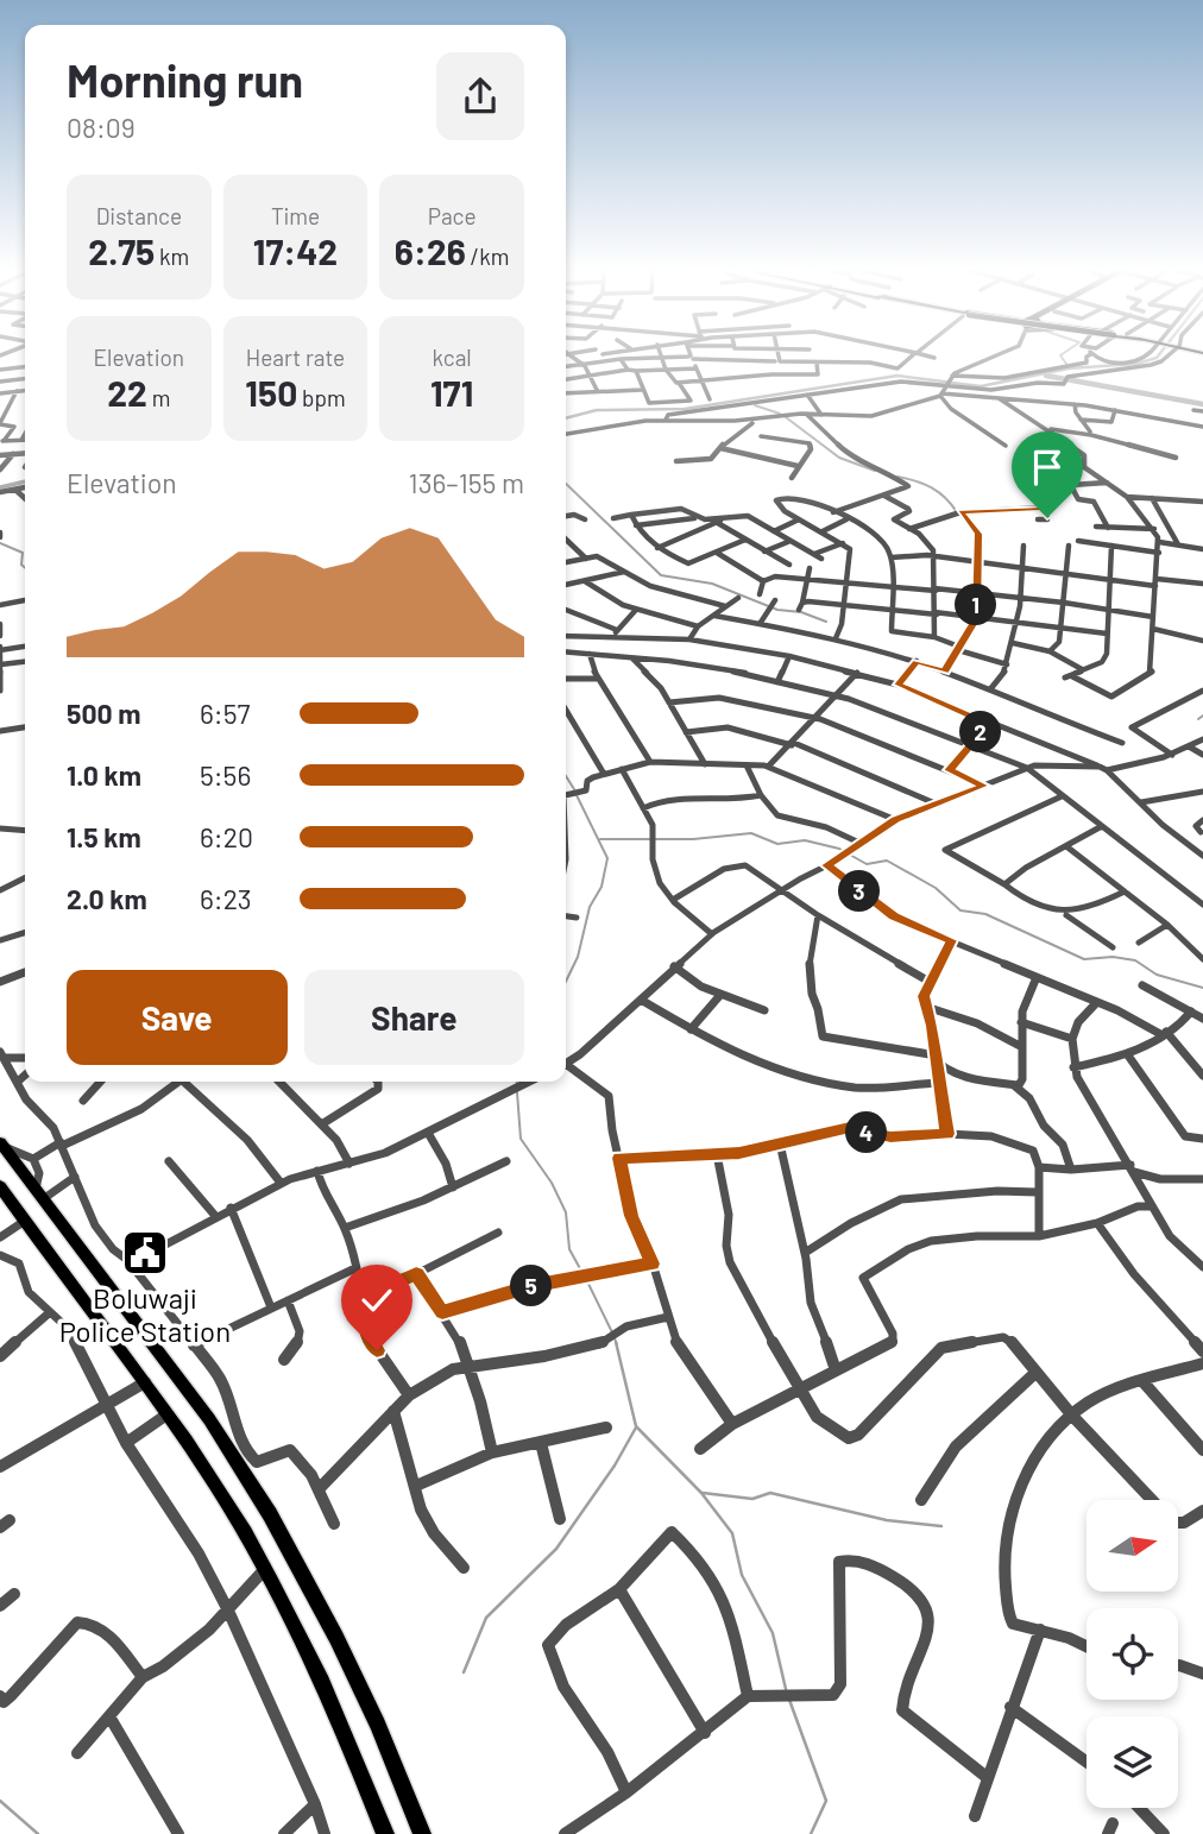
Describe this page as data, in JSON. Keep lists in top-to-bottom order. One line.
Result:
{"places":{"public building":["Boluwaji Police Station"]},"north":"right","page":{"heading":["Morning run","08:09"],"stats":[["Distance","2.75 km"],["Time","17:42"],["Pace","6:26 /km"],["Elevation","22 m"],["Heart rate","150 bpm"],["kcal","171"]],"chart":["Elevation","136–155 m"],"pins":["1","2","3","4","5"],"list":[{"name":"500 m","note":"6:57"},{"name":"1.0 km","note":"5:56"},{"name":"1.5 km","note":"6:20"},{"name":"2.0 km","note":"6:23"}],"buttons":["Save","Share"]}}
